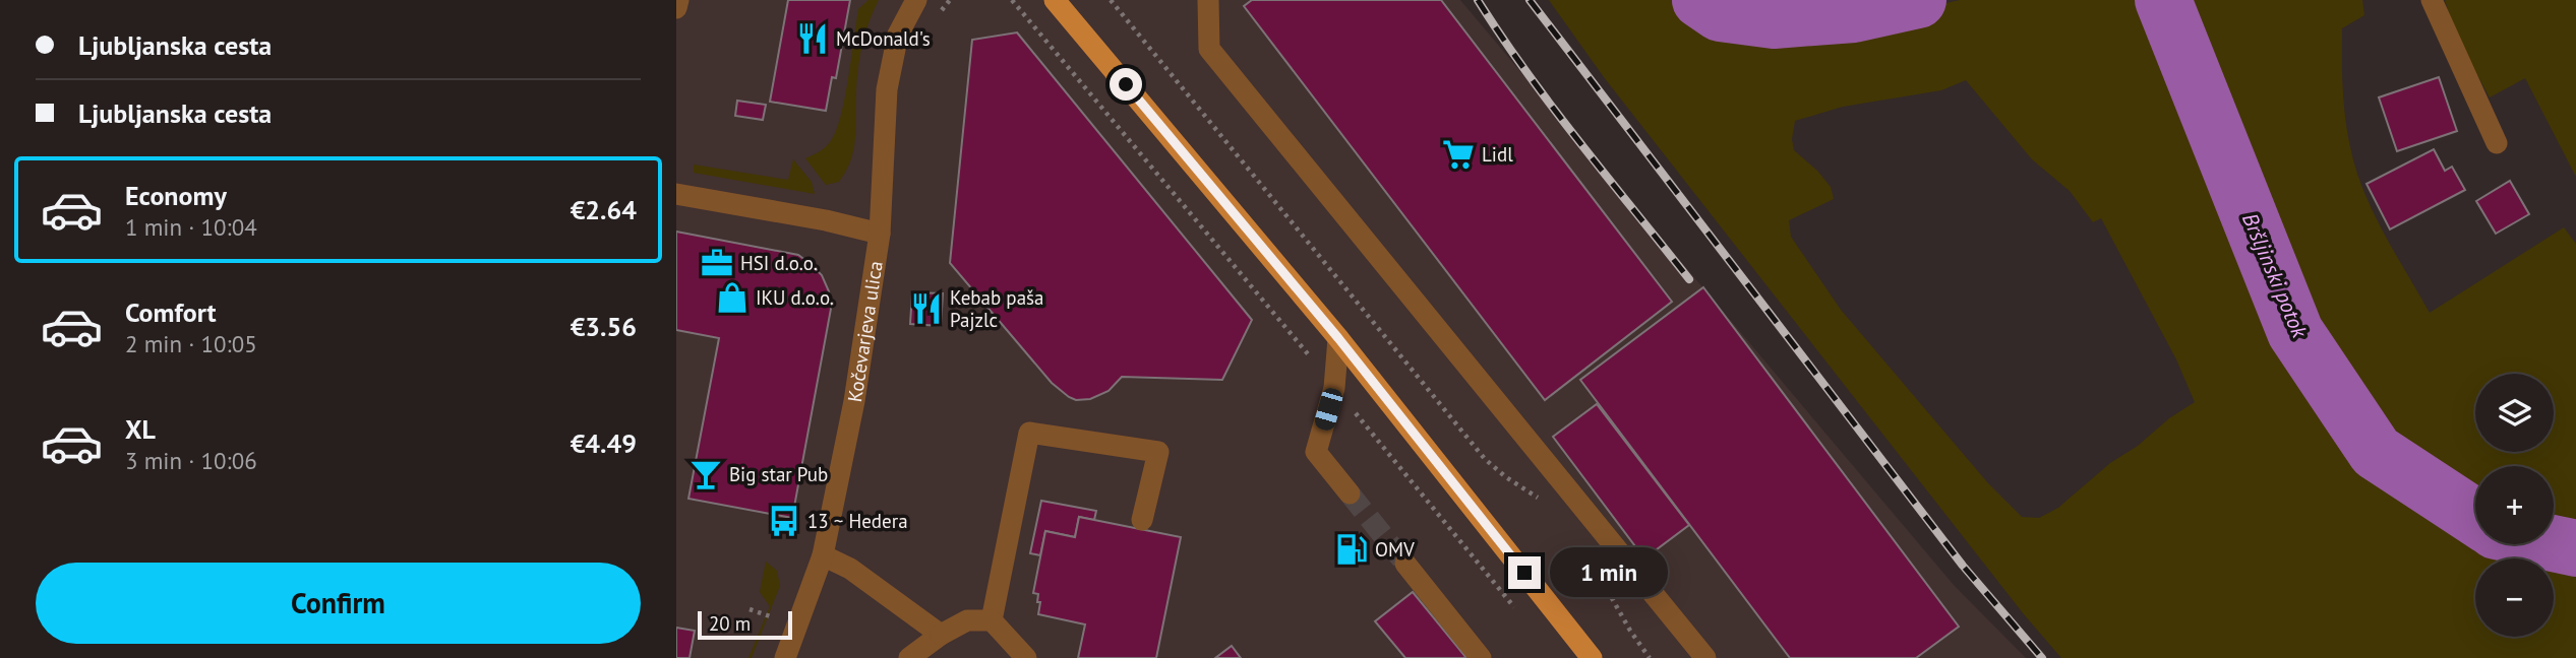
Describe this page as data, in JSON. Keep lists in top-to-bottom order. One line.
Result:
{"streets":{"street":["Kočevarjeva ulica"]},"water":["Bršljinski potok"],"places":{"restaurant":["McDonald's","Kebab paša Pajzlc"],"supermarket":["Lidl"],"office":["HSI d.o.o."],"shop":["IKU d.o.o."],"bar":["Big star Pub"],"bus stop":["13 ~ Hedera"],"fuel station":["OMV"]},"scale_bar":"20 m","page":{"banner":["Ljubljanska cesta","Ljubljanska cesta"],"list":[{"name":"Economy","note":"1 min · 10:04","value":"€2.64"},{"name":"Comfort","note":"2 min · 10:05","value":"€3.56"},{"name":"XL","note":"3 min · 10:06","value":"€4.49"}],"map_buttons":["+","−"],"bubble":"1 min","buttons":"Confirm","scale":"20 m"}}
